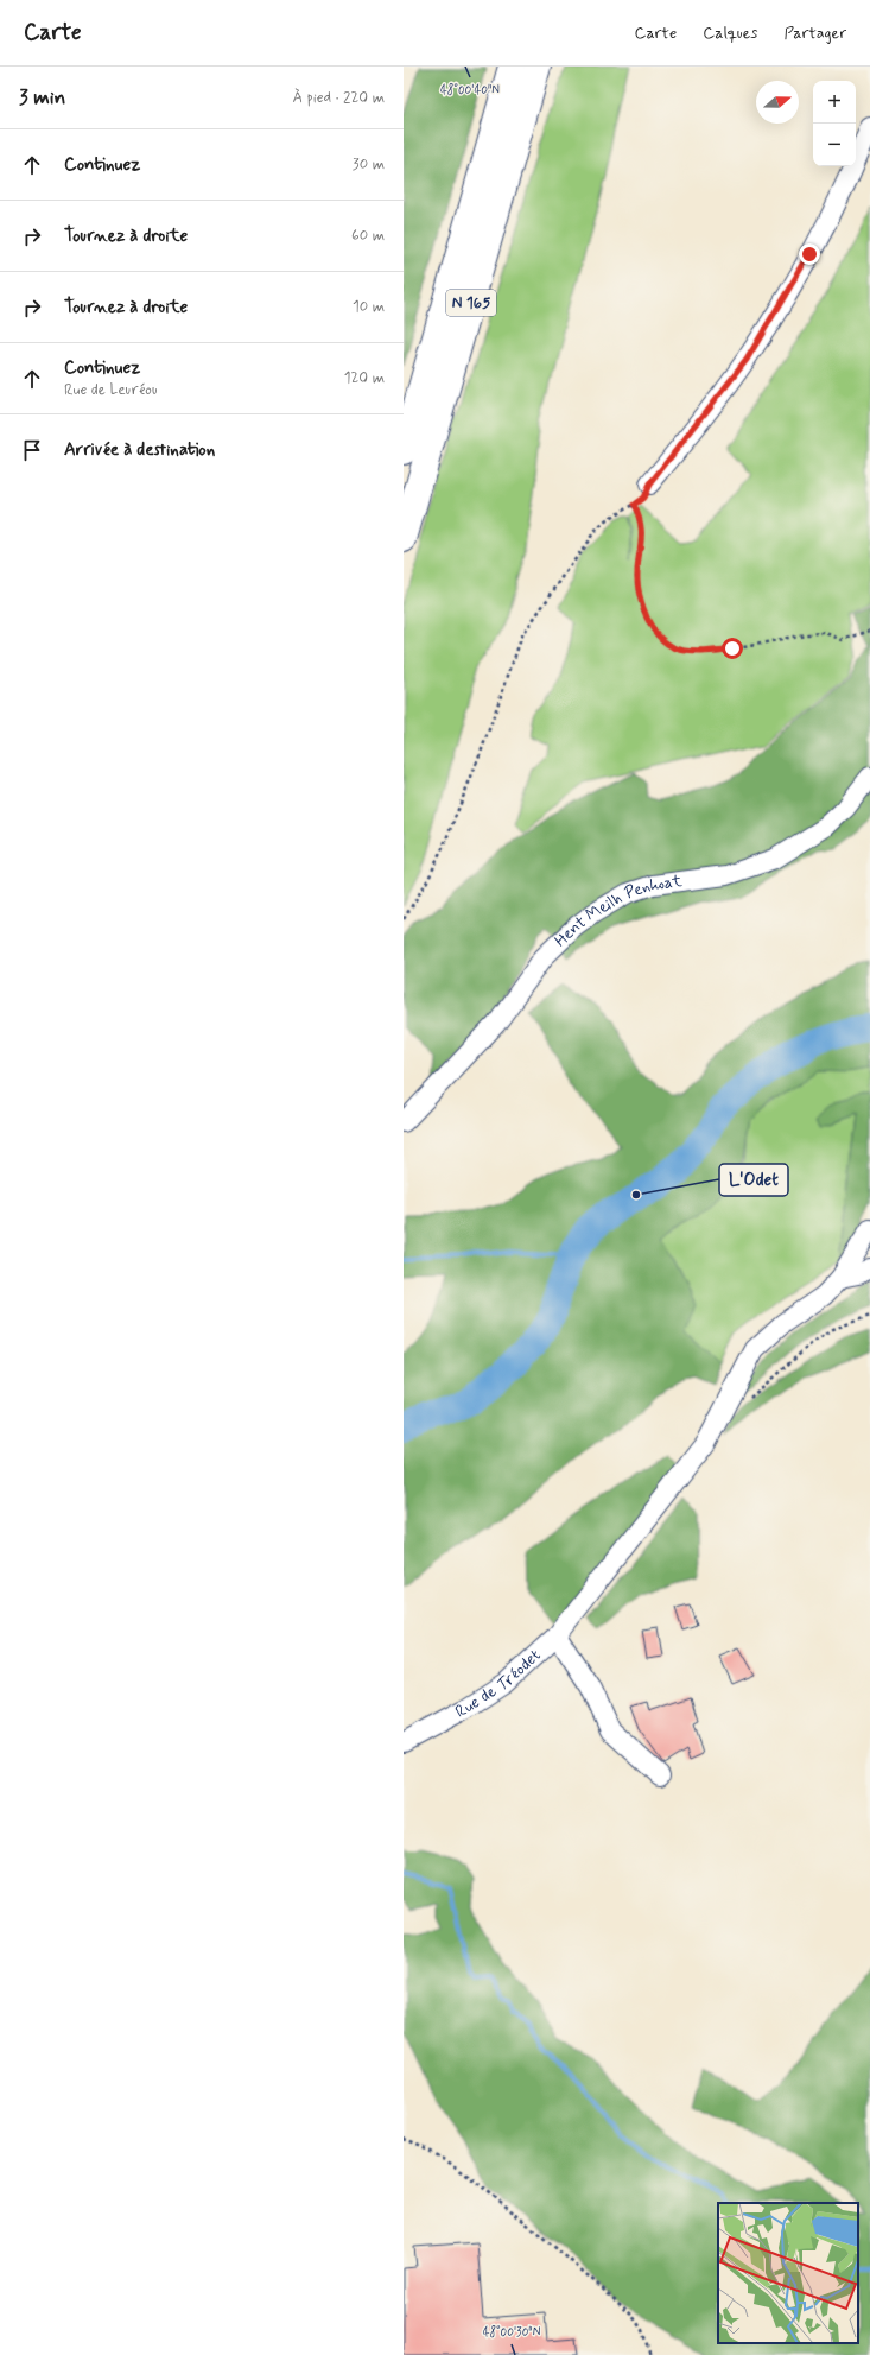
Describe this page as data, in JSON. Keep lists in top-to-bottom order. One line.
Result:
{"streets":{"highway":["N 165"],"street":["Hent Meilh Penhoat","Rue de Tréodet"]},"places":["L'Odet"],"north":"right","page":{"header":"Carte","nav":["Carte","Calques","Partager"],"heading":["3 min","À pied · 220 m"],"map_buttons":["+","−"],"list":[["Continuez","30 m"],["Tournez à droite","60 m"],["Tournez à droite","10 m"],["Continuez","Rue de Leuréou","120 m"],"Arrivée à destination"]},"coordinates":["48°00'40\"N","48°00'30\"N"]}
